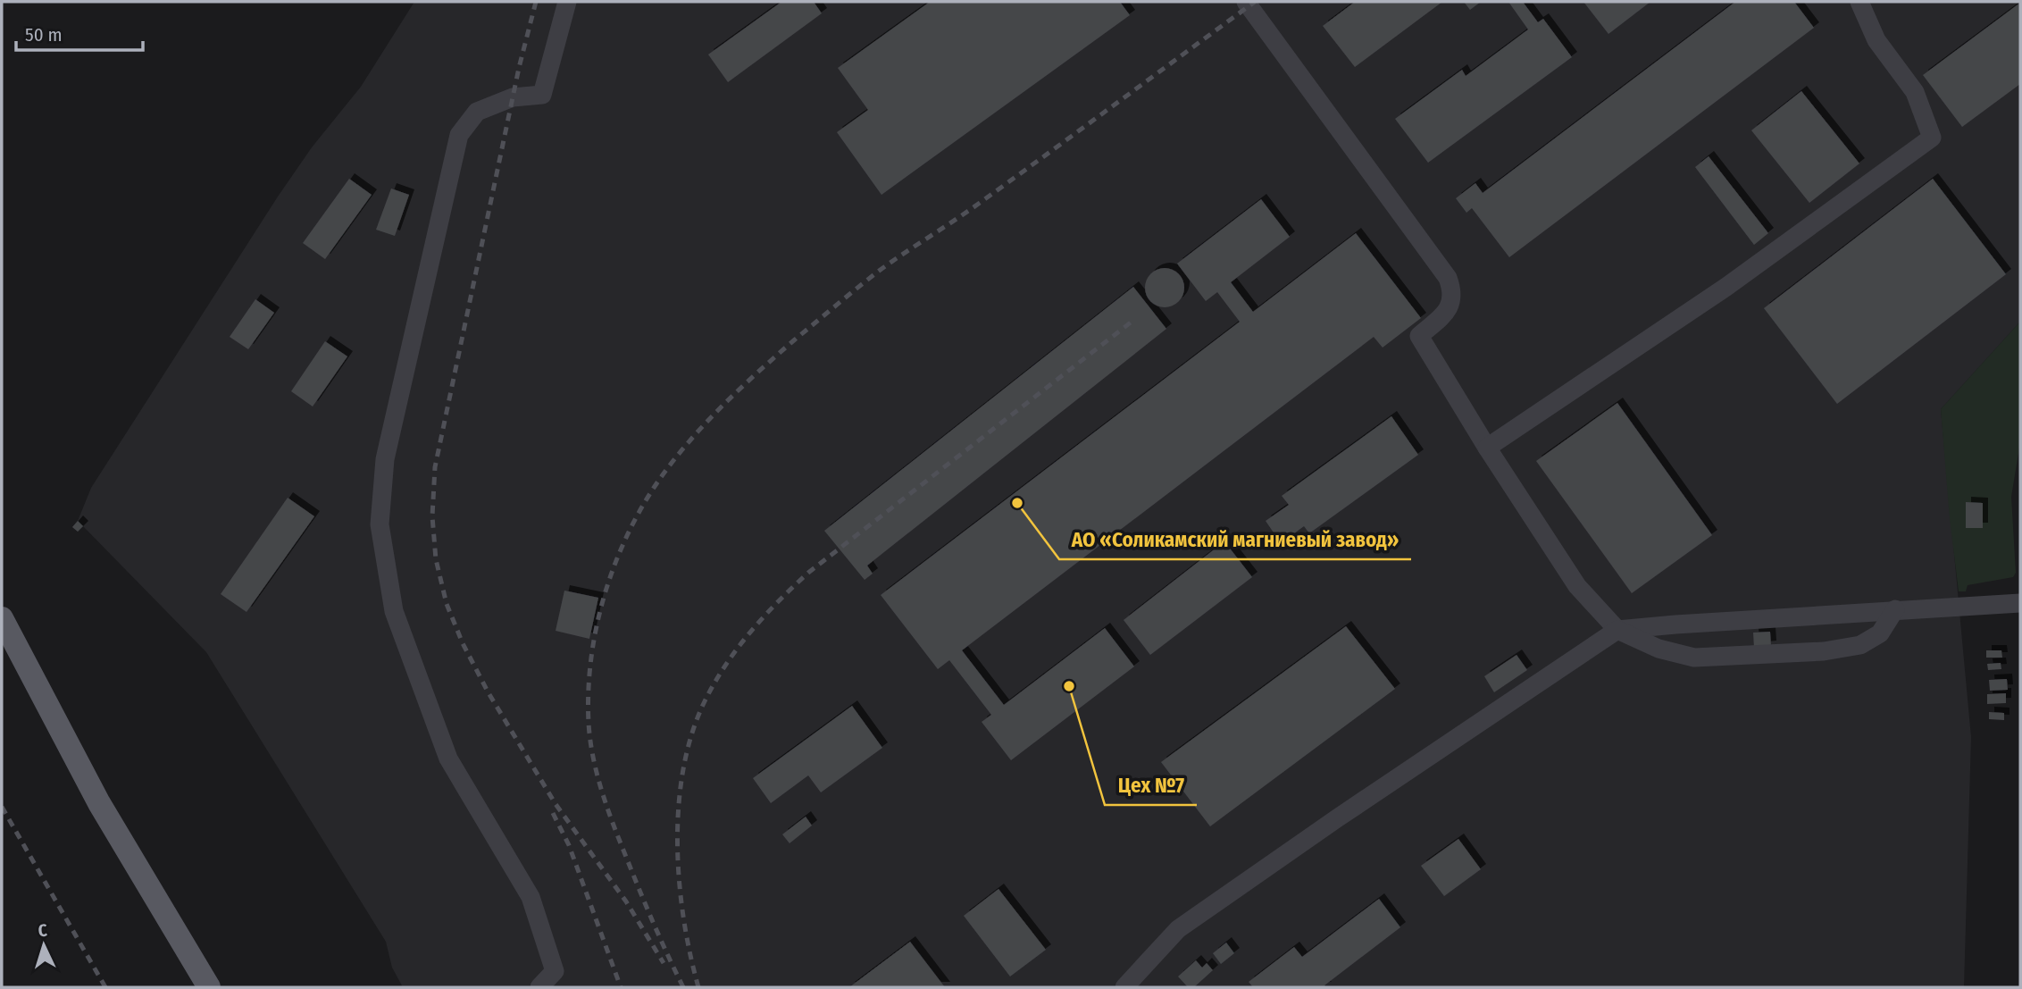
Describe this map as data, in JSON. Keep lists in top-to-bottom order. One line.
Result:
{"places":["АО «Соликамский магниевый завод»","Цех №7"],"scale_bar":"50 m","north":"top"}
